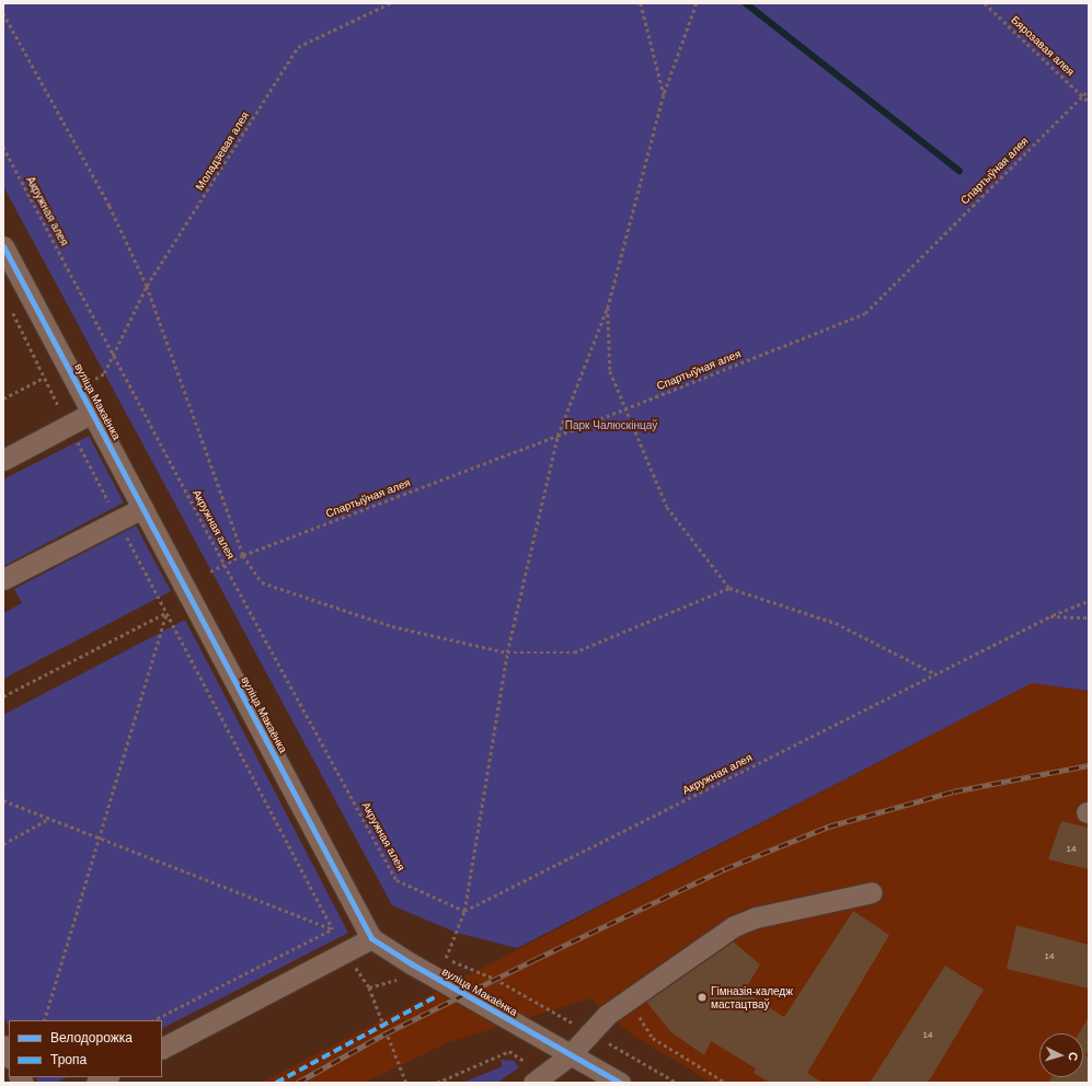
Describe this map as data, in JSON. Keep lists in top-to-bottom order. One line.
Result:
{"streets":{"street":["вуліца Макаёнка"],"path":["Бярозавая алея","Моладзевая алея","Спартыўная алея","Акружная алея"]},"crossings":[["Бярозавая алея","Спартыўная алея"],["Моладзевая алея","Акружная алея"],["Спартыўная алея","Акружная алея"]],"parks":["Парк Чалюскінцаў"],"places":["Гімназія-каледж мастацтваў"],"house_numbers":["14","14","14"],"legend":["Велодорожка","Тропа"],"north":"right"}
